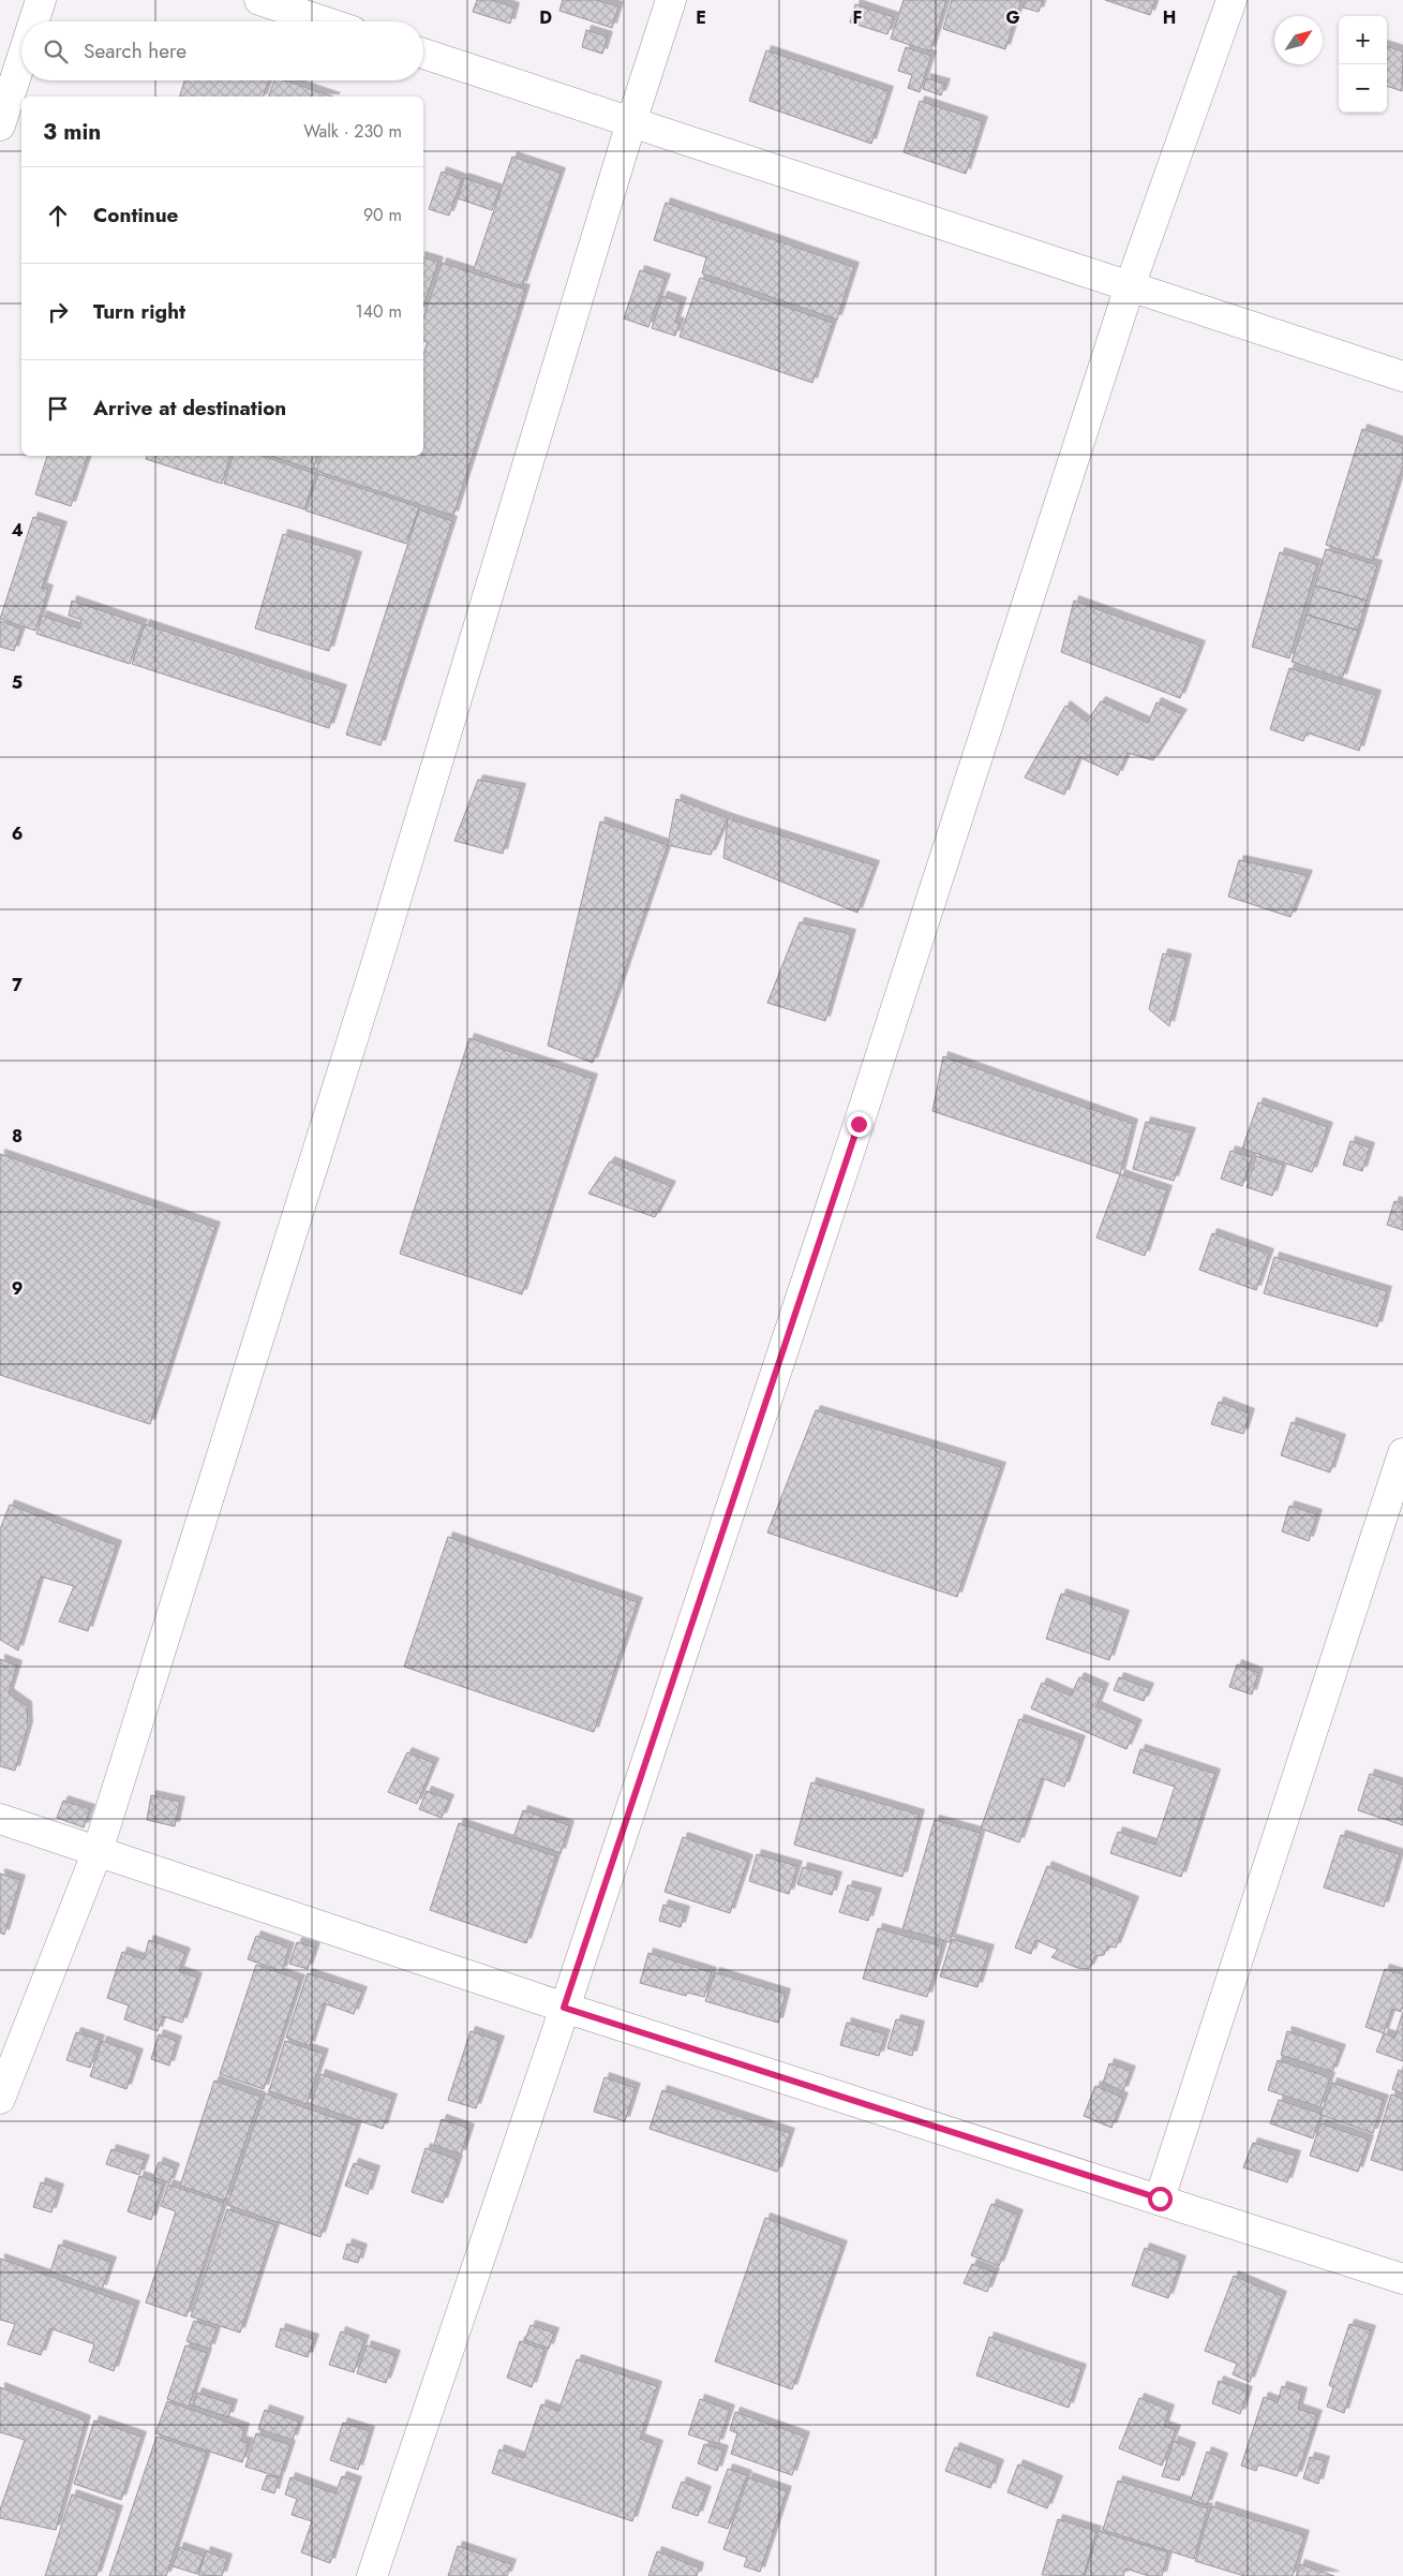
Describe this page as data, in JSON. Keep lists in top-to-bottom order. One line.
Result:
{"north":"top right","page":{"map_buttons":["+","−"],"search":"Search here","heading":["3 min","Walk · 230 m"],"list":[["Continue","90 m"],["Turn right","140 m"],"Arrive at destination"]},"grid":{"columns":["D","E","F","G","H"],"rows":["4","5","6","7","8","9"]}}
